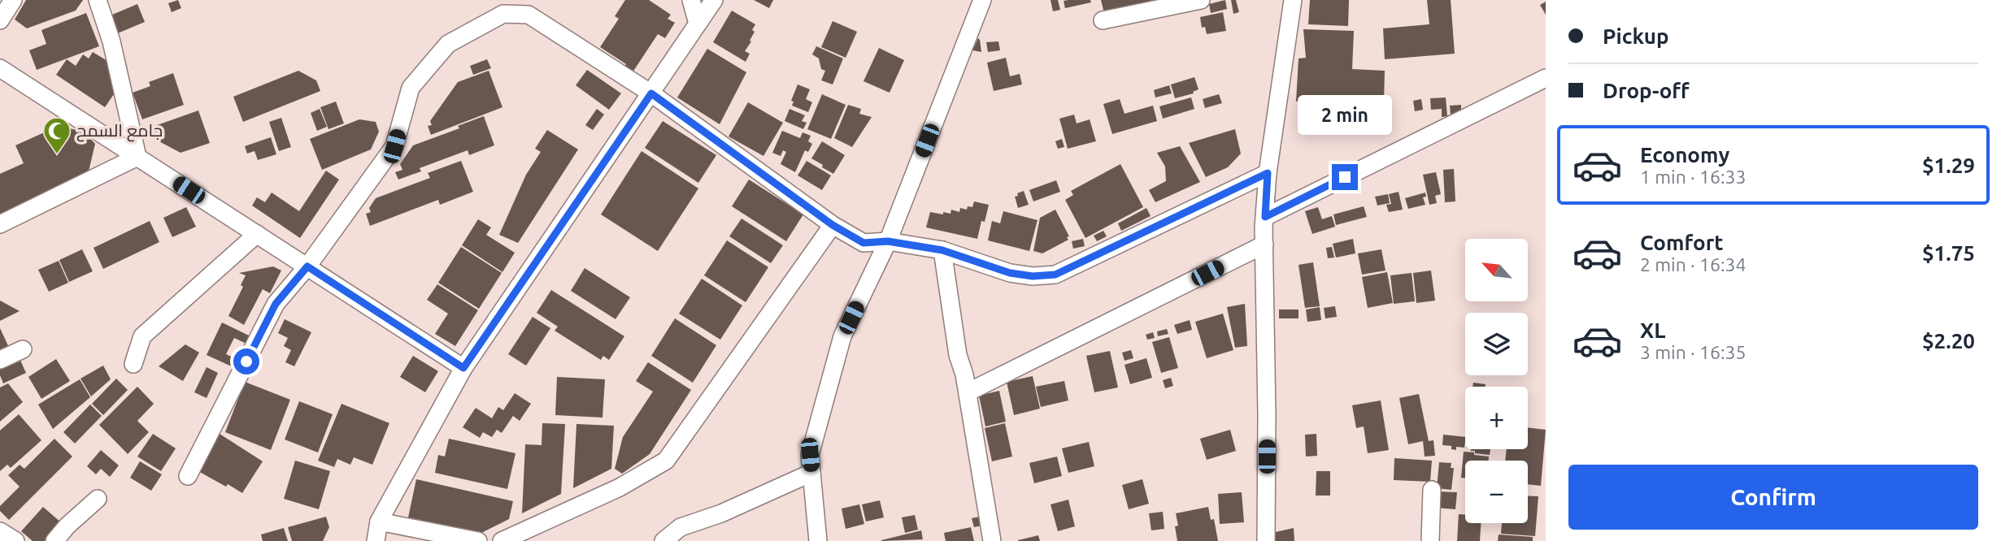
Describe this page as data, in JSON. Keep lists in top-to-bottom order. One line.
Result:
{"places":{"mosque":["جامع السمح"]},"north":"top left","page":{"banner":["Pickup","Drop-off"],"bubble":"2 min","list":[{"name":"Economy","note":"1 min · 16:33","value":"$1.29"},{"name":"Comfort","note":"2 min · 16:34","value":"$1.75"},{"name":"XL","note":"3 min · 16:35","value":"$2.20"}],"map_buttons":["+","−"],"buttons":"Confirm"}}
